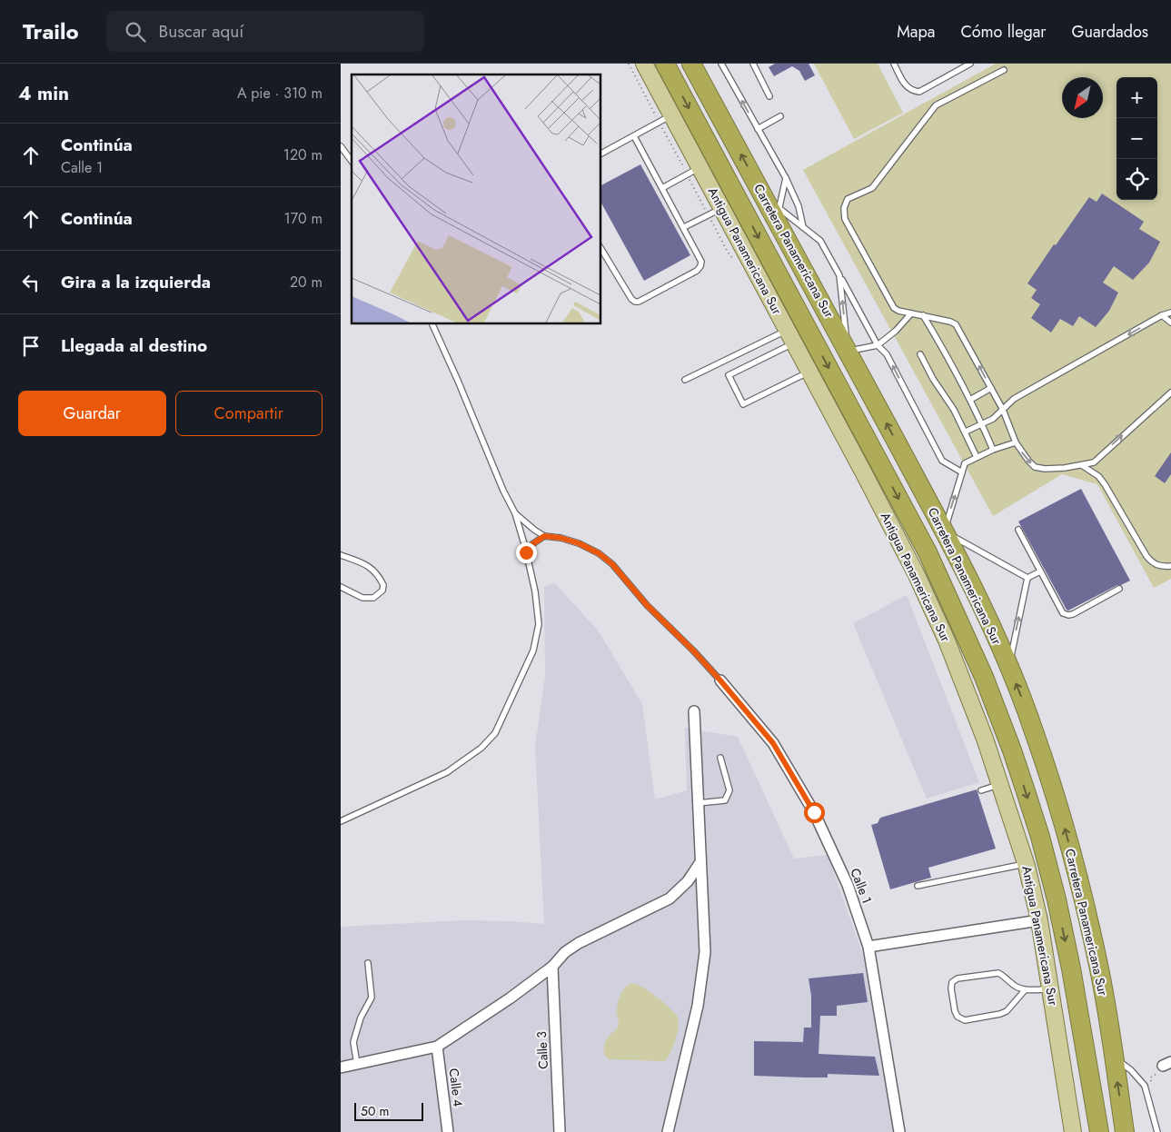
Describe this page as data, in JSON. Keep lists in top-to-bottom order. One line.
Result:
{"streets":{"highway":["Carretera Panamericana Sur"],"main road":["Antigua Panamericana Sur"],"street":["Calle 1","Calle 3","Calle 4"]},"scale_bar":"50 m","north":"bottom left","page":{"header":"Trailo","search":"Buscar aquí","nav":["Mapa","Cómo llegar","Guardados"],"heading":["4 min","A pie · 310 m"],"map_buttons":["+","−"],"list":[["Continúa","Calle 1","120 m"],["Continúa","170 m"],["Gira a la izquierda","20 m"],"Llegada al destino"],"buttons":["Guardar","Compartir"],"scale":"50 m"}}
